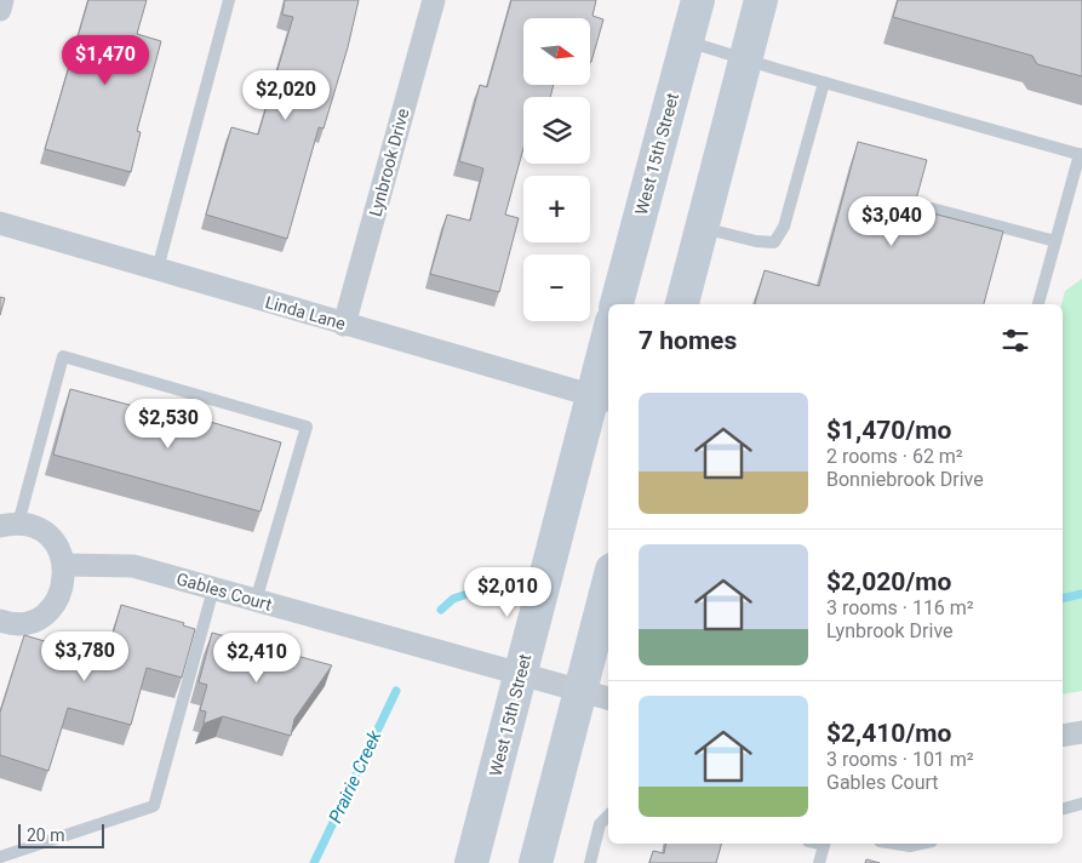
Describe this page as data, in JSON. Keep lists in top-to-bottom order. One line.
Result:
{"streets":{"main road":["West 15th Street"],"street":["Lynbrook Drive","Linda Lane","Gables Court"]},"crossings":[["West 15th Street","Linda Lane"],["West 15th Street","Gables Court"],["Lynbrook Drive","Linda Lane"]],"water":["Prairie Creek"],"scale_bar":"20 m","north":"right","page":{"map_buttons":["+","−"],"price":["$1,470","$2,020","$3,040","$2,530","$2,010","$3,780","$2,410"],"heading":"7 homes","list":[{"name":"$1,470/mo","note":"2 rooms · 62 m² · Bonniebrook Drive"},{"name":"$2,020/mo","note":"3 rooms · 116 m² · Lynbrook Drive"},{"name":"$2,410/mo","note":"3 rooms · 101 m² · Gables Court"}],"scale":"20 m"}}
